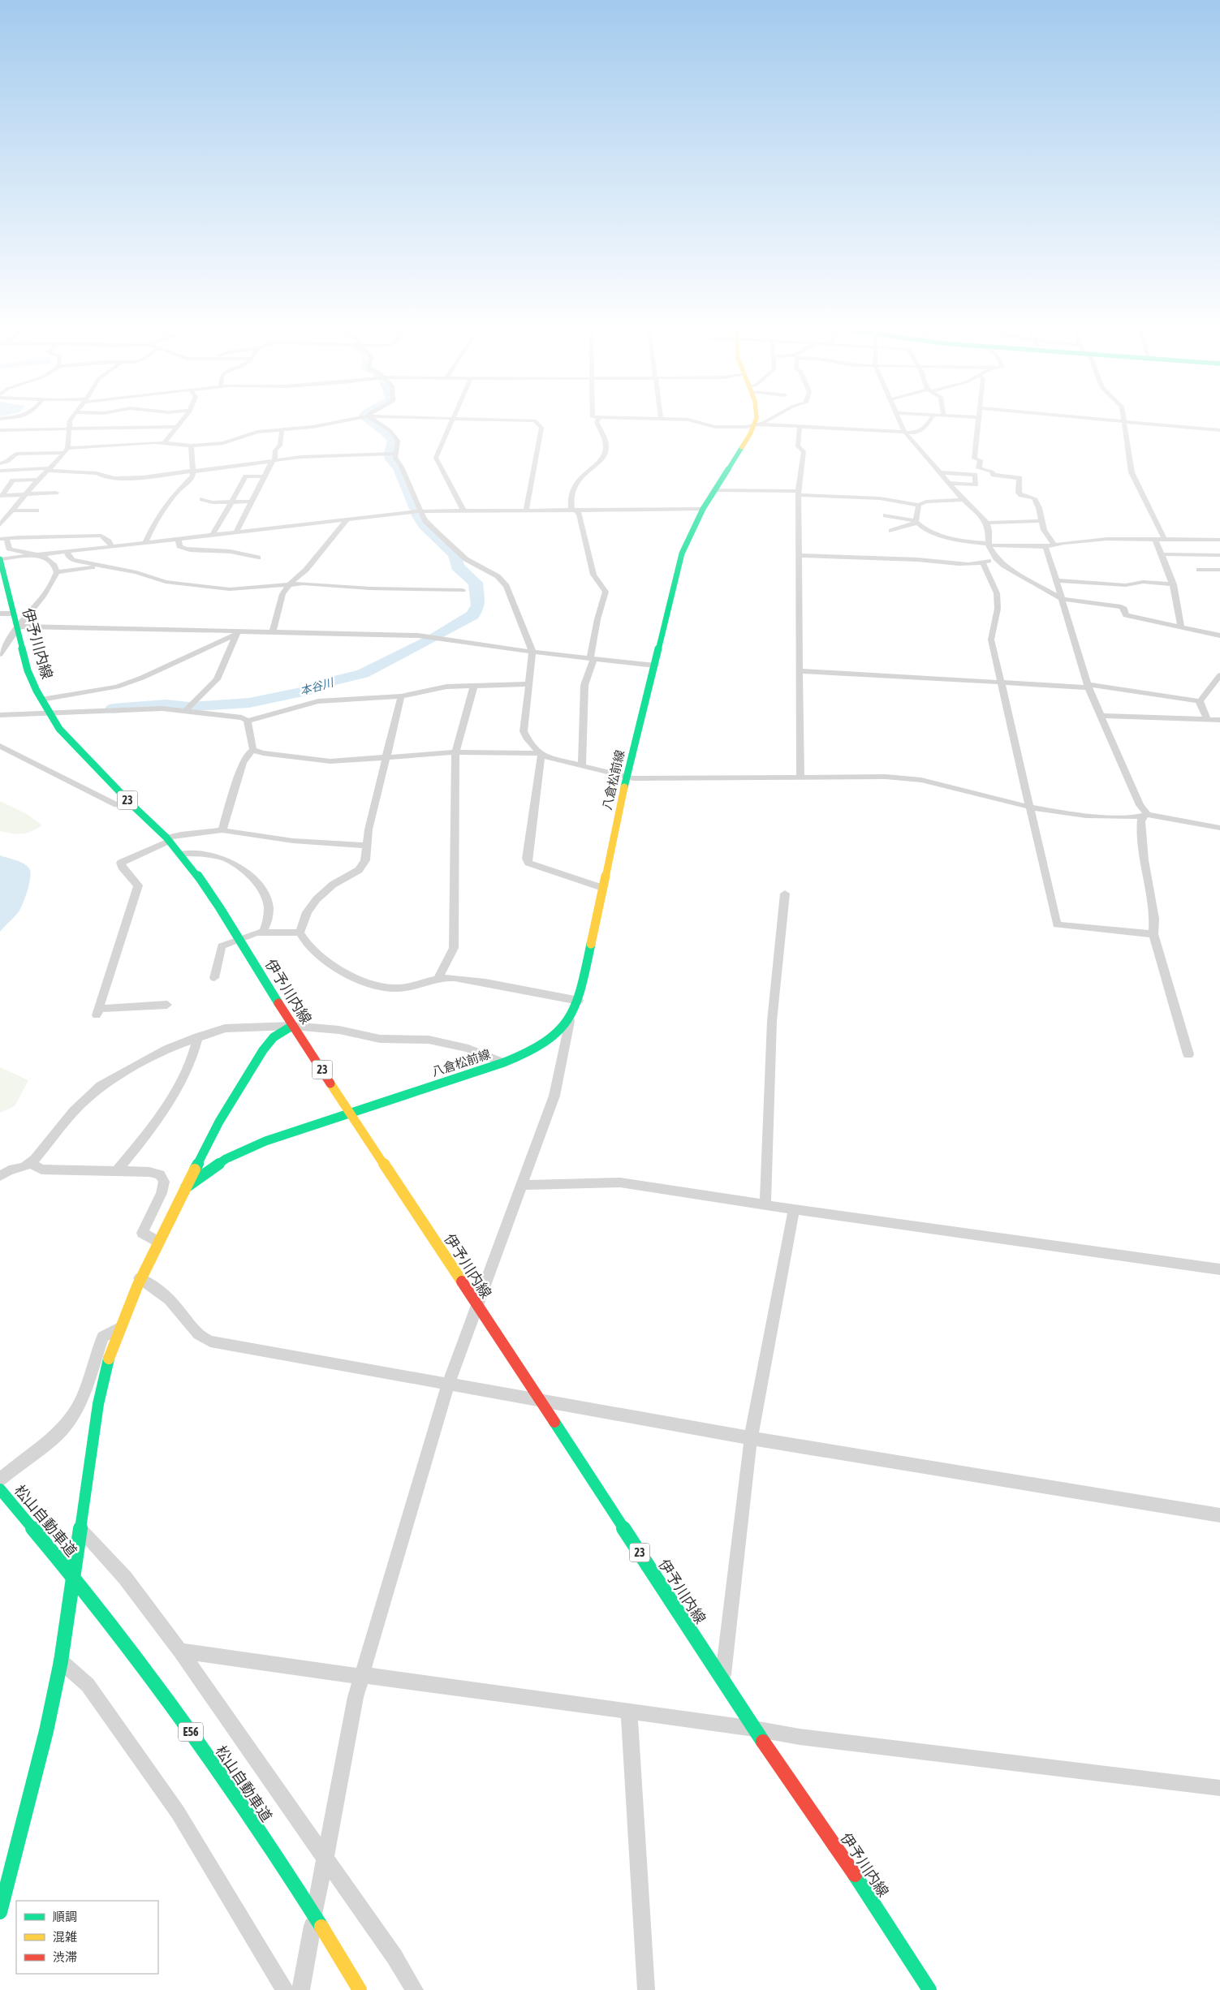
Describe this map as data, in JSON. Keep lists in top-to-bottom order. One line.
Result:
{"streets":{"main road":["伊予川内線","八倉松前線","23","松山自動車道","E56"]},"crossings":[["伊予川内線","八倉松前線"]],"water":["本谷川"],"legend":["順調","混雑","渋滞"]}
